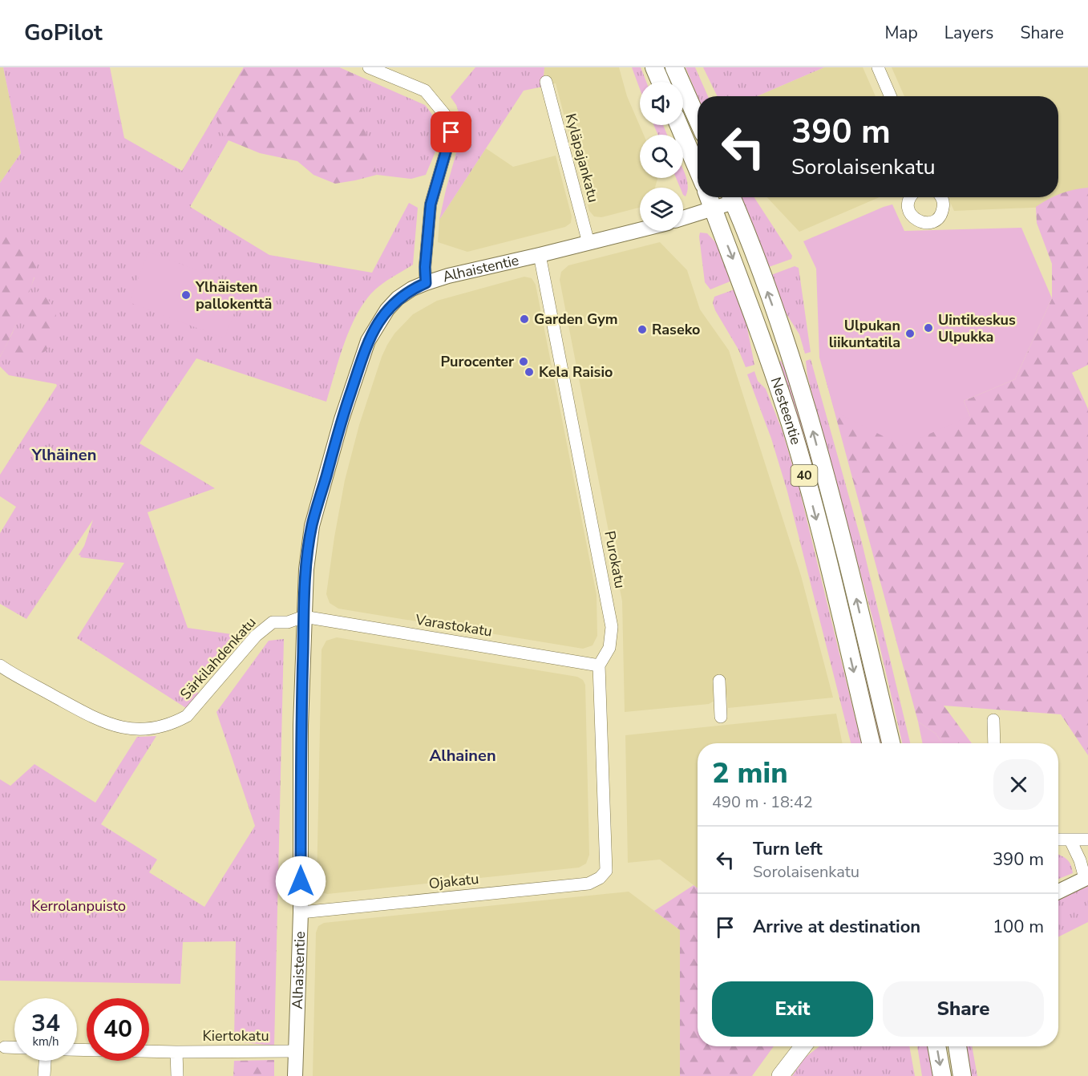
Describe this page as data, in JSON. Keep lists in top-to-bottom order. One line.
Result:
{"streets":{"main road":["Nesteentie","40"],"street":["Kyläpajankatu","Alhaistentie","Purokatu","Varastokatu","Särkilahdenkatu","Ojakatu","Kiertokatu"]},"crossings":[["Kyläpajankatu","Alhaistentie"],["Alhaistentie","Purokatu"],["Alhaistentie","Varastokatu"],["Alhaistentie","Särkilahdenkatu"],["Alhaistentie","Ojakatu"],["Alhaistentie","Kiertokatu"],["Purokatu","Varastokatu"],["Purokatu","Ojakatu"],["Varastokatu","Särkilahdenkatu"]],"districts":["Ylhäinen","Alhainen"],"parks":["Kerrolanpuisto"],"places":["Ylhäisten pallokenttä","Garden Gym","Uintikeskus Ulpukka","Raseko","Ulpukan liikuntatila","Purocenter","Kela Raisio"],"page":{"header":"GoPilot","nav":["Map","Layers","Share"],"turn":["390 m","Sorolaisenkatu"],"heading":["2 min","490 m · 18:42"],"list":[{"name":"Turn left","note":"Sorolaisenkatu","value":"390 m"},{"name":"Arrive at destination","value":"100 m"}],"buttons":["Exit","Share"],"speed":"34 km/h","limit":"40"}}
